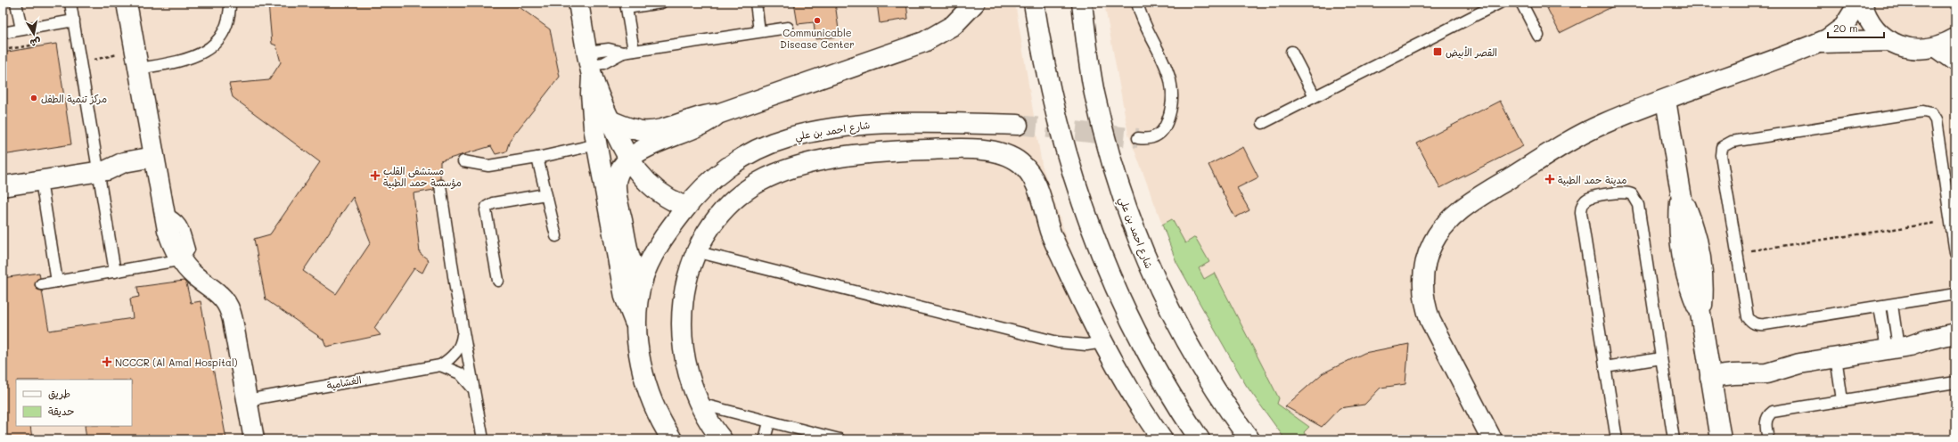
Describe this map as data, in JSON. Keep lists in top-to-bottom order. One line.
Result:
{"streets":{"street":["شارع احمد بن علي"],"lane":["الغشامية"]},"places":{"other":["Communicable Disease Center","مركز تنمية الطفل"],"transit":["القصر الأبيض"],"health":["مستشفى القلب مؤسسة حمد الطبية","مدينة حمد الطبية","NCCCR (Al Amal Hospital)"]},"legend":["طريق","حديقة"],"scale_bar":"20 m","north":"bottom"}
